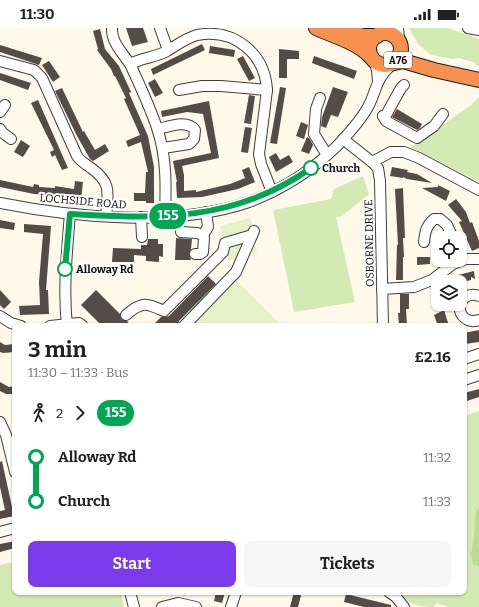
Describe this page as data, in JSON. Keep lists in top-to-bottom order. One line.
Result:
{"streets":{"highway":["A76"],"street":["LOCHSIDE ROAD","OSBORNE DRIVE"]},"crossings":[["A76","LOCHSIDE ROAD"],["LOCHSIDE ROAD","OSBORNE DRIVE"]],"places":["Church","Alloway Rd"],"lines":["bus line 155"],"page":{"status":"11:30","on_map":"155","heading":["3 min","11:30 – 11:33 · Bus","£2.16"],"legs":["2","155"],"list":[{"name":"Alloway Rd","value":"11:32"},{"name":"Church","value":"11:33"}],"buttons":["Start","Tickets"]}}
